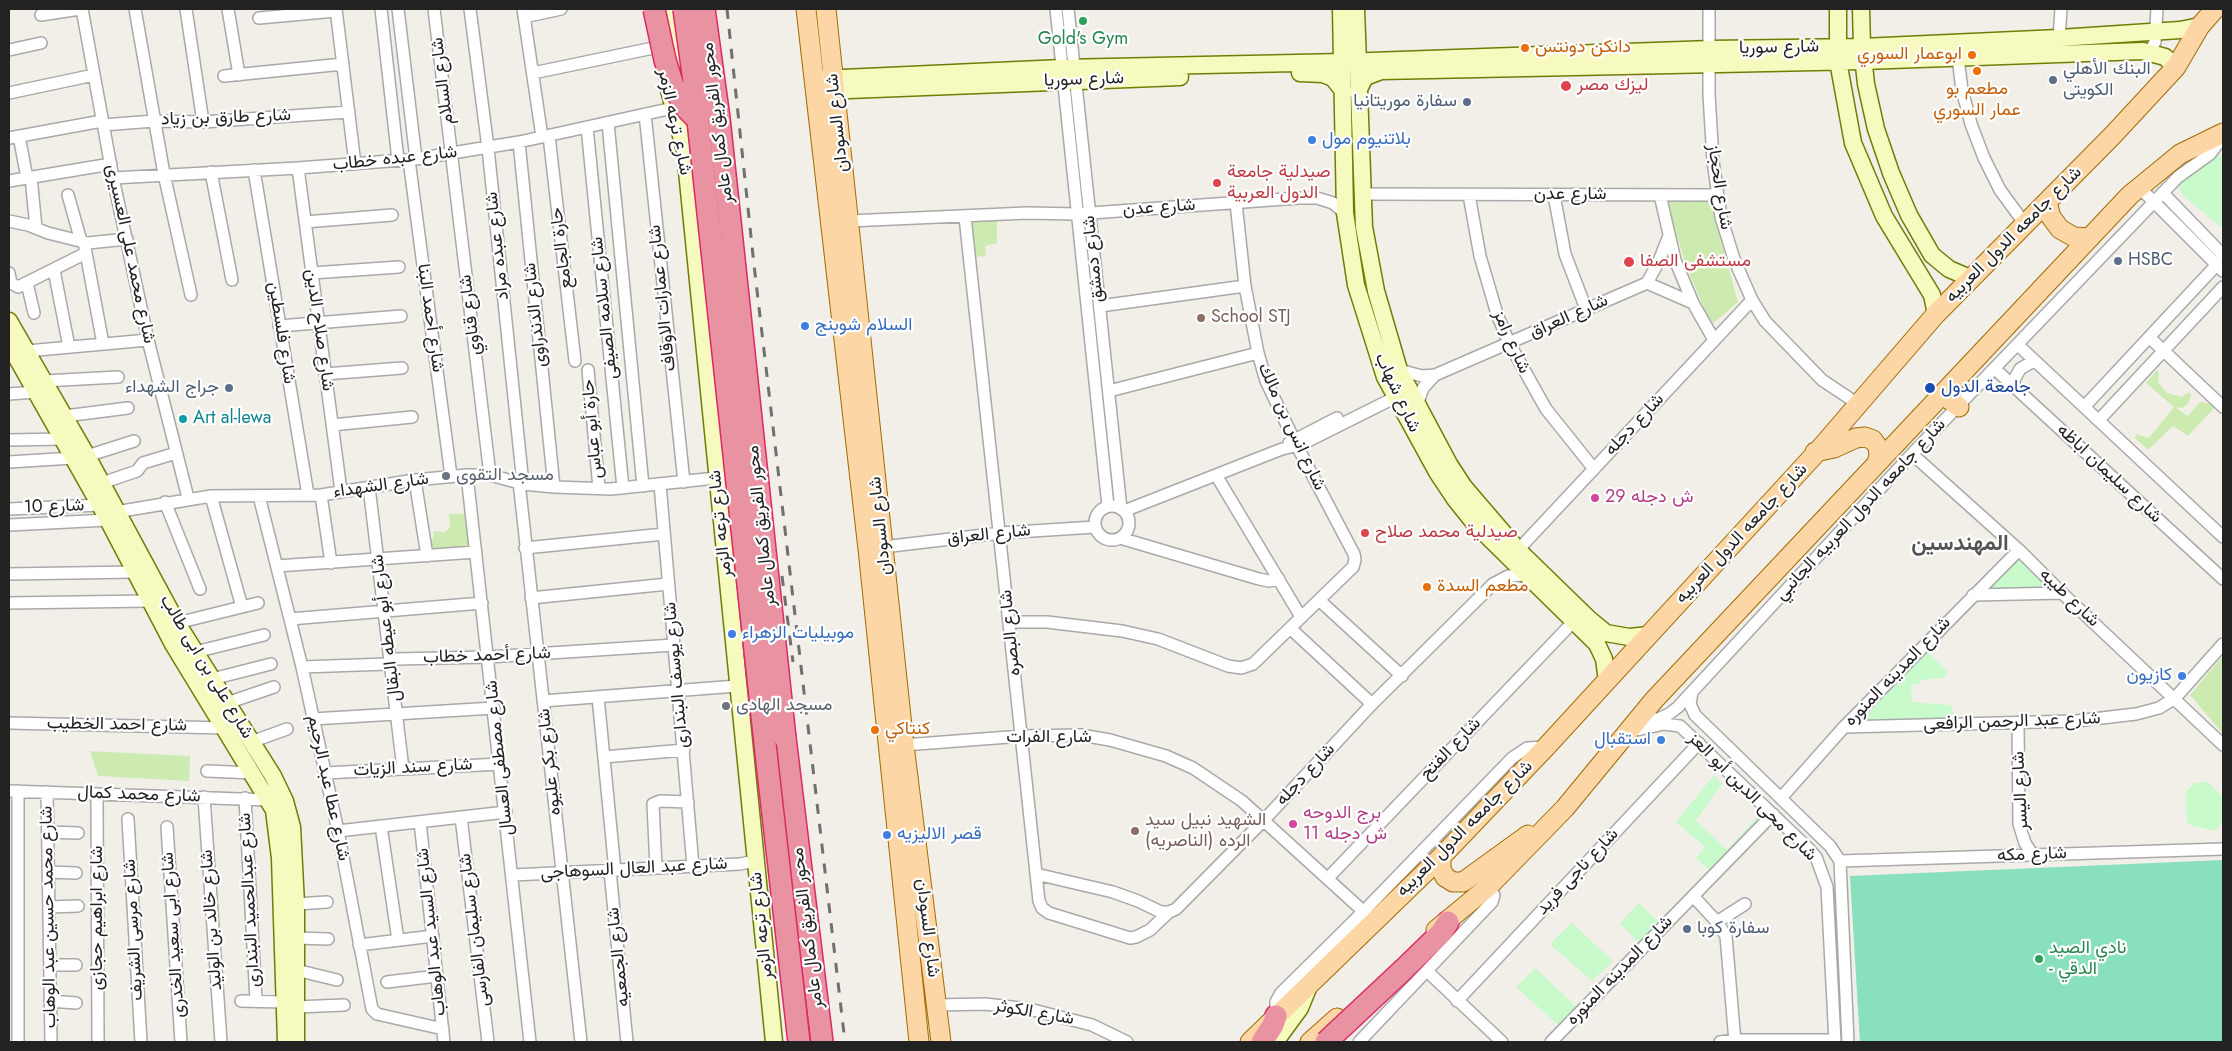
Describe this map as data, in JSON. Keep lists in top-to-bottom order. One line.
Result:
{"streets":{"highway":["محور الفريق كمال عامر"],"main road":["شارع السودان","شارع جامعه الدول العربيه"],"street":["شارع سوريا","شارع السلام","شارع طارق بن زياد","شارع ترعه الزمر","شارع عبده خطاب","شارع الحجاز","شارع عدن","شارع عبده مراد","حارة الجامع","شارع محمد على العسيرى","شارع دمشق","شارع عمارات الاوقاف","شارع سلامه الصيفى","شارع قناوي","شارع الدندراوى","شارع العراق","شارع أحمد البنا","شارع صلاح الدين","شارع فلسطين","شارع رامز","شارع شهاب","شارع دجله","شارع انس بن مالك","حارة أبو عباس","شارع سليمان اباظه","شارع الشهداء","شارع 10","شارع جامعه الدول العربيه الجانبي","شارع طيبه","شارع أبو عيطه البقال","شارع البصره","شارع أحمد خطاب","شارع على بن ابى طالب","شارع المدينه المنوره","شارع يوسف البندارى","شارع عبد الرحمن الرافعى","شارع احمد الخطيب","شارع الفرات","شارع الفتح","شارع مصطفى العسال","شارع بكر عليوه","شارع سند الزيات","شارع عطا عبد الرحيم","شارع اليسر","شارع محمد كمال","شارع محى الدين أبو العز","شارع مكه","شارع عبد العال السوهاجى","شارع ناجى فريد","شارع عبدالحميد البندارى","شارع محمد حسين عبد الوهاب","شارع ابراهيم حجازى","شارع خالد بن الوليد","شارع مرسى الشريف","شارع سليمان الفارسى","شارع السيد عبد الوهاب","شارع ابى سعيد الخدرى","شارع الجمعيه","شارع الكوثر"]},"crossings":[["شارع سوريا","شارع السودان"],["شارع سوريا","شارع الحجاز"],["شارع سوريا","شارع جامعه الدول العربيه"],["شارع سوريا","شارع دمشق"],["شارع سوريا","شارع شهاب"],["شارع السلام","شارع عبده خطاب"],["شارع السلام","شارع قناوي"],["شارع طارق بن زياد","شارع محمد على العسيرى"],["شارع ترعه الزمر","شارع عبده خطاب"],["شارع ترعه الزمر","شارع الشهداء"],["شارع ترعه الزمر","شارع عبد العال السوهاجى"],["شارع السودان","شارع عدن"],["شارع السودان","شارع العراق"],["شارع السودان","شارع الفرات"],["شارع السودان","شارع الكوثر"],["شارع عبده خطاب","شارع عبده مراد"],["شارع عبده خطاب","حارة الجامع"],["شارع عبده خطاب","شارع محمد على العسيرى"],["شارع عبده خطاب","شارع عمارات الاوقاف"],["شارع عبده خطاب","شارع سلامه الصيفى"],["شارع عبده خطاب","شارع قناوي"],["شارع عبده خطاب","شارع الدندراوى"],["شارع عبده خطاب","شارع أحمد البنا"],["شارع عبده خطاب","شارع صلاح الدين"],["شارع عبده خطاب","شارع فلسطين"],["شارع الحجاز","شارع عدن"],["شارع الحجاز","شارع جامعه الدول العربيه"],["شارع الحجاز","شارع دجله"],["شارع عدن","شارع دمشق"],["شارع عدن","شارع رامز"],["شارع عدن","شارع شهاب"],["شارع عدن","شارع انس بن مالك"],["شارع عدن","شارع البصره"],["شارع جامعه الدول العربيه","شارع شهاب"],["شارع جامعه الدول العربيه","شارع الفرات"],["شارع عبده مراد","شارع الشهداء"],["شارع عبده مراد","شارع بكر عليوه"],["شارع محمد على العسيرى","شارع الشهداء"],["شارع دمشق","شارع العراق"],["شارع عمارات الاوقاف","شارع الشهداء"],["شارع سلامه الصيفى","شارع الشهداء"],["شارع قناوي","شارع الشهداء"],["شارع الدندراوى","شارع الشهداء"],["شارع العراق","شارع رامز"],["شارع العراق","شارع شهاب"],["شارع العراق","شارع البصره"],["شارع أحمد البنا","شارع الشهداء"],["شارع صلاح الدين","شارع الشهداء"],["شارع فلسطين","شارع الشهداء"],["شارع رامز","شارع دجله"],["شارع شهاب","شارع دجله"],["شارع شهاب","شارع الفتح"],["شارع دجله","شارع البصره"],["شارع دجله","شارع الفرات"],["شارع انس بن مالك","شارع البصره"],["حارة أبو عباس","شارع الشهداء"],["شارع سليمان اباظه","شارع جامعه الدول العربيه الجانبي"],["شارع الشهداء","شارع 10"],["شارع الشهداء","شارع أبو عيطه البقال"],["شارع الشهداء","شارع على بن ابى طالب"],["شارع الشهداء","شارع يوسف البندارى"],["شارع الشهداء","شارع مصطفى العسال"],["شارع الشهداء","شارع بكر عليوه"],["شارع الشهداء","شارع عطا عبد الرحيم"],["شارع 10","شارع على بن ابى طالب"],["شارع جامعه الدول العربيه الجانبي","شارع طيبه"],["شارع جامعه الدول العربيه الجانبي","شارع محى الدين أبو العز"],["شارع طيبه","شارع المدينه المنوره"],["شارع طيبه","شارع عبد الرحمن الرافعى"],["شارع أبو عيطه البقال","شارع أحمد خطاب"],["شارع أبو عيطه البقال","شارع سند الزيات"],["شارع البصره","شارع الفرات"],["شارع أحمد خطاب","شارع يوسف البندارى"],["شارع أحمد خطاب","شارع مصطفى العسال"],["شارع أحمد خطاب","شارع بكر عليوه"],["شارع أحمد خطاب","شارع عطا عبد الرحيم"],["شارع على بن ابى طالب","شارع احمد الخطيب"],["شارع على بن ابى طالب","شارع محمد كمال"],["شارع المدينه المنوره","شارع عبد الرحمن الرافعى"],["شارع المدينه المنوره","شارع محى الدين أبو العز"],["شارع يوسف البندارى","شارع عبد العال السوهاجى"],["شارع عبد الرحمن الرافعى","شارع اليسر"],["شارع الفرات","شارع الفتح"],["شارع مصطفى العسال","شارع سند الزيات"],["شارع مصطفى العسال","شارع عبد العال السوهاجى"],["شارع بكر عليوه","شارع عبد العال السوهاجى"],["شارع سند الزيات","شارع عطا عبد الرحيم"],["شارع عطا عبد الرحيم","شارع السيد عبد الوهاب"],["شارع اليسر","شارع مكه"],["شارع محمد كمال","شارع عبدالحميد البندارى"],["شارع محمد كمال","شارع محمد حسين عبد الوهاب"],["شارع محمد كمال","شارع ابراهيم حجازى"],["شارع محمد كمال","شارع خالد بن الوليد"],["شارع محى الدين أبو العز","شارع مكه"],["شارع محى الدين أبو العز","شارع ناجى فريد"],["شارع عبد العال السوهاجى","شارع الجمعيه"]],"districts":["المهندسين"],"places":["Gold's Gym","دانكن دونتس","ابوعمار السوري","مطعم بو عمار السوري","البنك الأهلي الكويتى","ليزك مصر","سفارة موريتانيا","بلاتنيوم مول","صيدلية جامعة الدول العربية","HSBC","مستشفى الصفا","School STJ","السلام شوبنج","جراج الشهداء","جامعة الدول","Art al-lewa","مسجد التقوى","29 ش دجله","صيدلية محمد صلاح","مطعم السدة","موبيليات الزهراء","كازيون","مسجد الهادى","كنتاكي","استقبال","برج الدوحه 11 ش دجله","الشهيد نبيل سيد الرده (الناصريه)","قصر الاليزيه","سفارة كوبا","نادي الصيد - الدقي"]}
